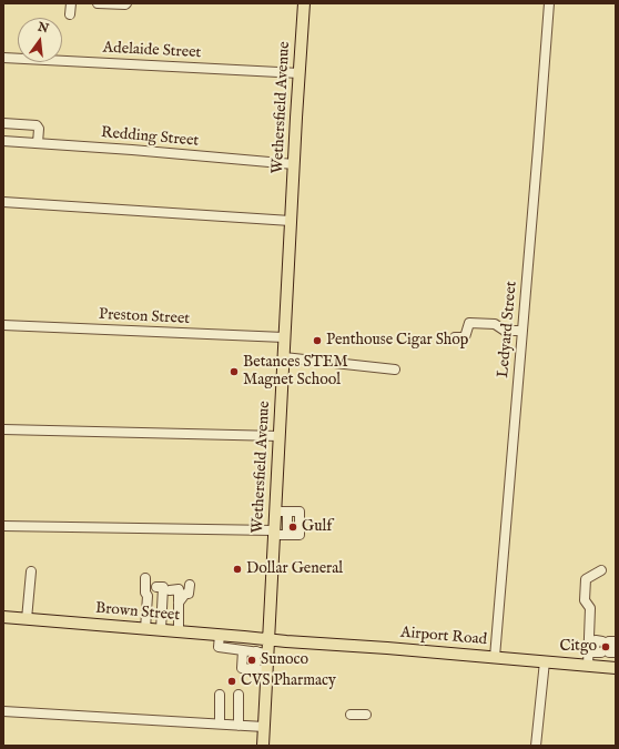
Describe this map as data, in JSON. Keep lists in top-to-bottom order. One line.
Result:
{"streets":{"main road":["Wethersfield Avenue","Brown Street","Airport Road"],"street":["Adelaide Street","Redding Street","Preston Street","Ledyard Street"]},"crossings":[["Adelaide Street","Wethersfield Avenue"],["Wethersfield Avenue","Redding Street"],["Wethersfield Avenue","Preston Street"],["Wethersfield Avenue","Brown Street"],["Wethersfield Avenue","Airport Road"],["Ledyard Street","Airport Road"],["Brown Street","Airport Road"]],"places":["Penthouse Cigar Shop","Betances STEM Magnet School","Gulf","Dollar General","Citgo","Sunoco","CVS Pharmacy"],"north":"top"}
